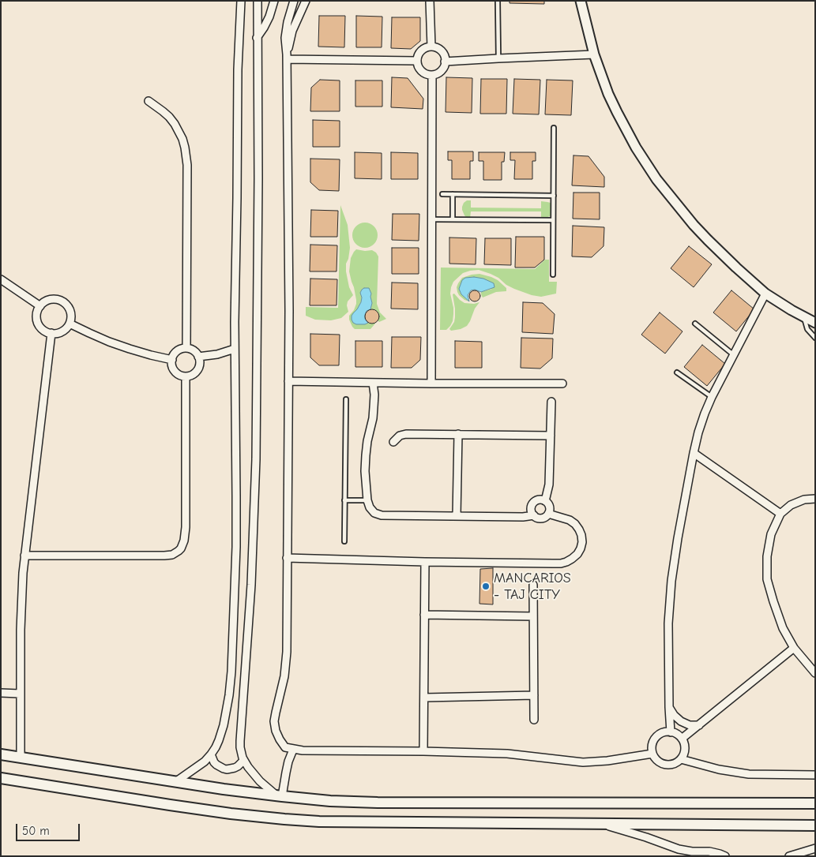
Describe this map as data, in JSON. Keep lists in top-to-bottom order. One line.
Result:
{"places":["MANCARIOS - TAJ CITY"],"scale_bar":"50 m"}
